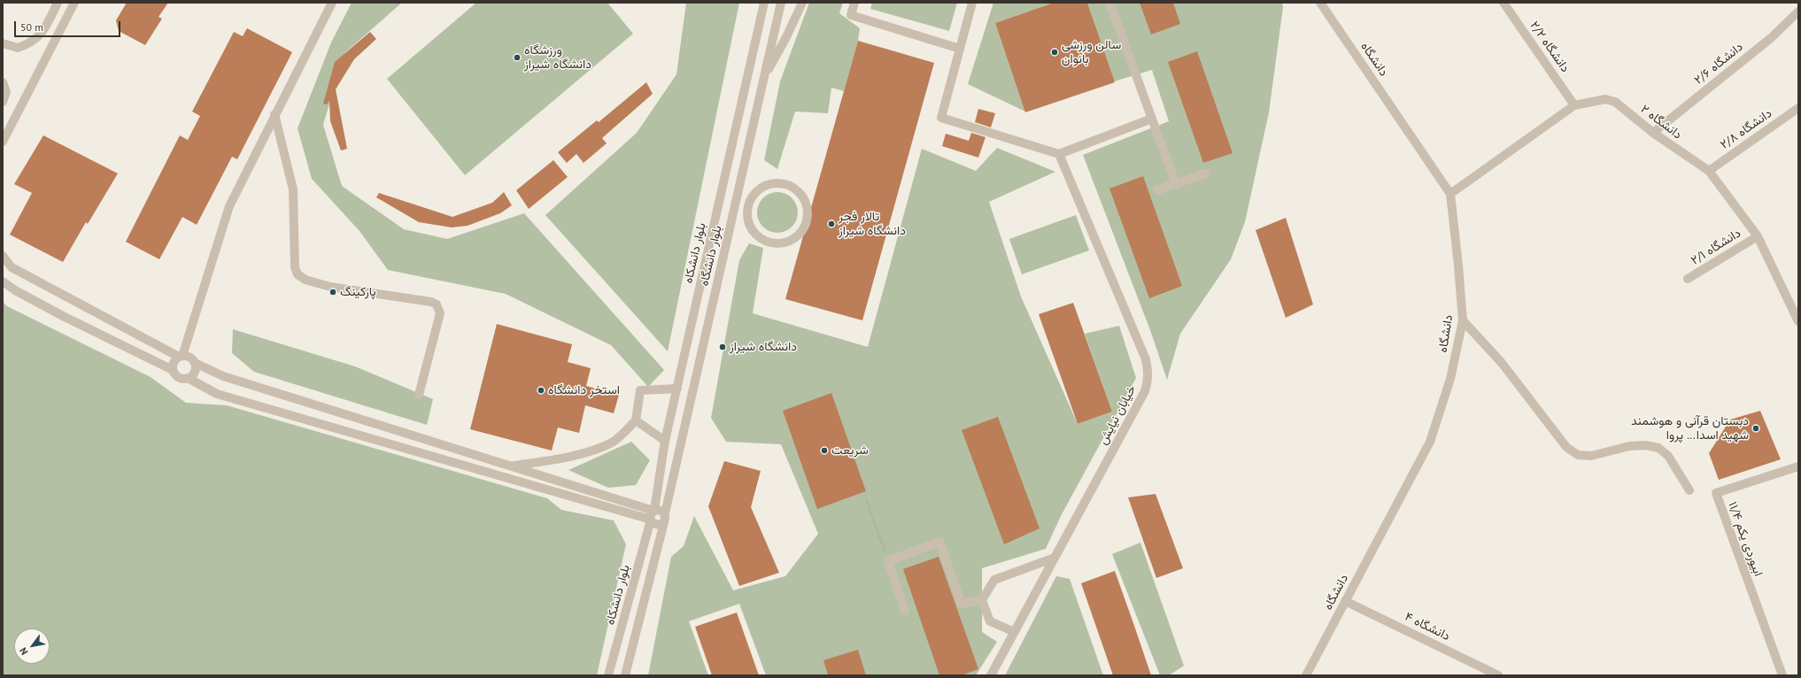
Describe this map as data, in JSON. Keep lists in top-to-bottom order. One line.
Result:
{"streets":{"street":["۲/۲ دانشگاه","دانشگاه","۲/۶ دانشگاه","۲ دانشگاه","۲/۸ دانشگاه","۲/۱ دانشگاه","بلوار دانشکاه","بلوار دانشگاه","خیابان نیایش","۱۱/۴ ابیوردی یکم","۴ دانشگاه"]},"crossings":[["۲/۲ دانشگاه","۲ دانشگاه"],["دانشگاه","۲ دانشگاه"],["دانشگاه","۴ دانشگاه"],["۲/۶ دانشگاه","۲ دانشگاه"],["۲ دانشگاه","۲/۸ دانشگاه"],["۲ دانشگاه","۲/۱ دانشگاه"],["بلوار دانشکاه","بلوار دانشگاه"]],"places":["سالن ورزشی بانوان","ورزشگاه دانشگاه شیراز","تالار فجر دانشگاه شیراز","پارکینگ","دانشگاه شیراز","استخر دانشگاه","دبستان قرآنی و هوشمند شهید اسدا... پروا","شریعت"],"scale_bar":"50 m","north":"bottom left"}
